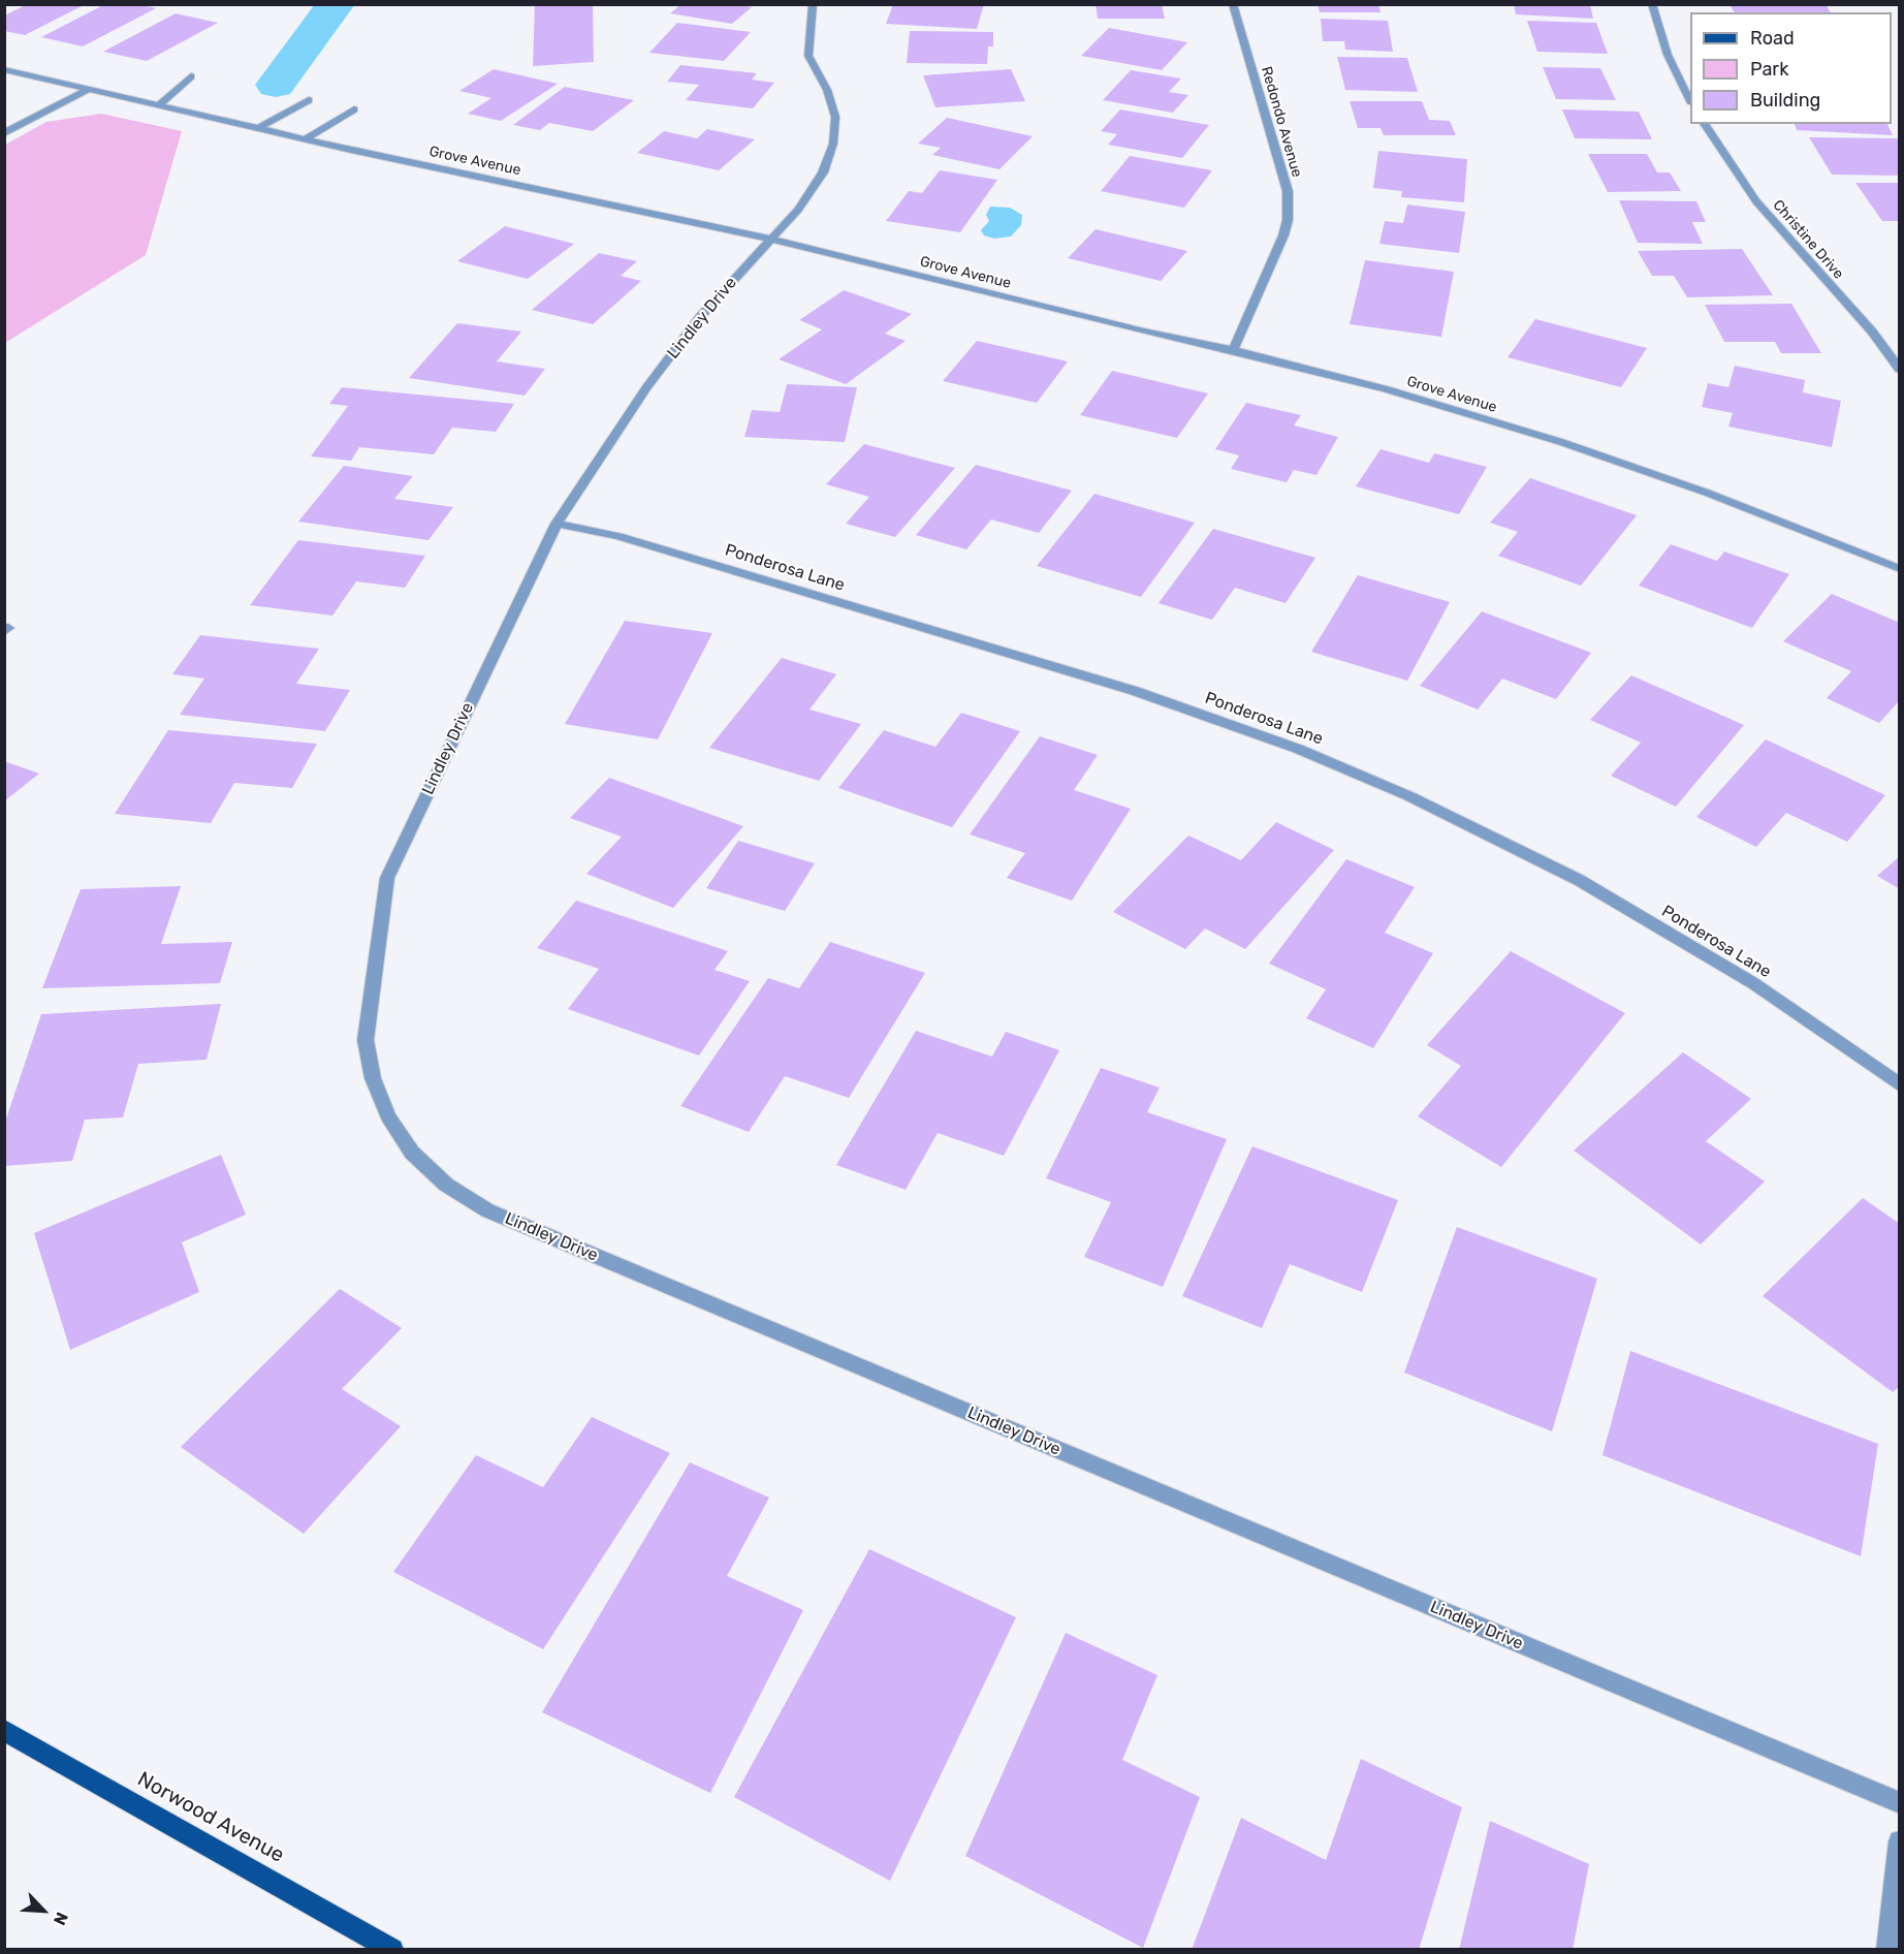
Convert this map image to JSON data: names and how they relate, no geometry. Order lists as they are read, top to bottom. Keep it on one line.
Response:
{"streets":{"main road":["Norwood Avenue"],"street":["Redondo Avenue","Grove Avenue","Christine Drive","Lindley Drive","Ponderosa Lane"]},"crossings":[["Redondo Avenue","Grove Avenue"],["Grove Avenue","Lindley Drive"],["Lindley Drive","Ponderosa Lane"]],"legend":["Road","Park","Building"],"north":"bottom right"}
